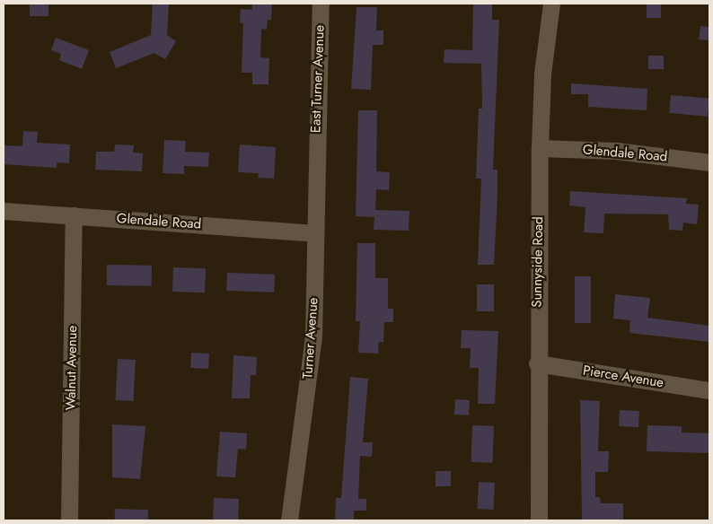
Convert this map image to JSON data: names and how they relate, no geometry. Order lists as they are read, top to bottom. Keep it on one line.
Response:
{"streets":{"street":["East Turner Avenue","Glendale Road","Sunnyside Road","Turner Avenue","Walnut Avenue","Pierce Avenue"]},"crossings":[["East Turner Avenue","Turner Avenue"],["Glendale Road","Sunnyside Road"],["Glendale Road","Turner Avenue"],["Glendale Road","Walnut Avenue"],["Sunnyside Road","Pierce Avenue"]]}
